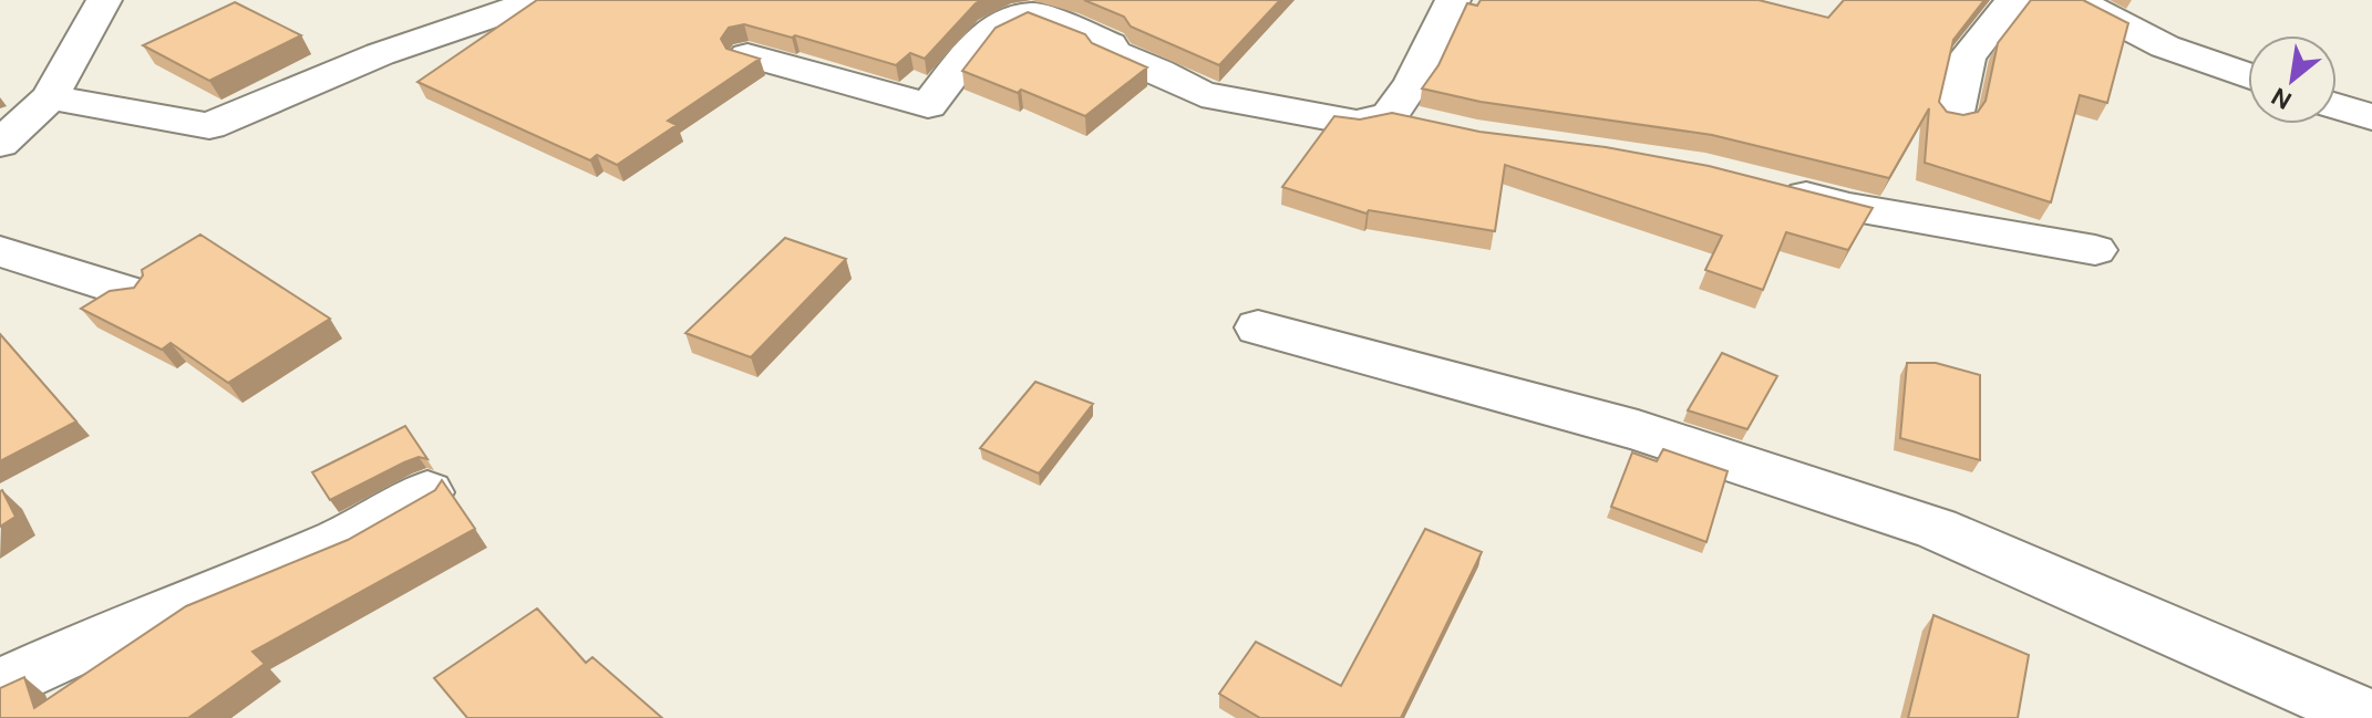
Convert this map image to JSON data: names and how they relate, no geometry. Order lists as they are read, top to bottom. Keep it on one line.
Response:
{"north":"bottom left"}
